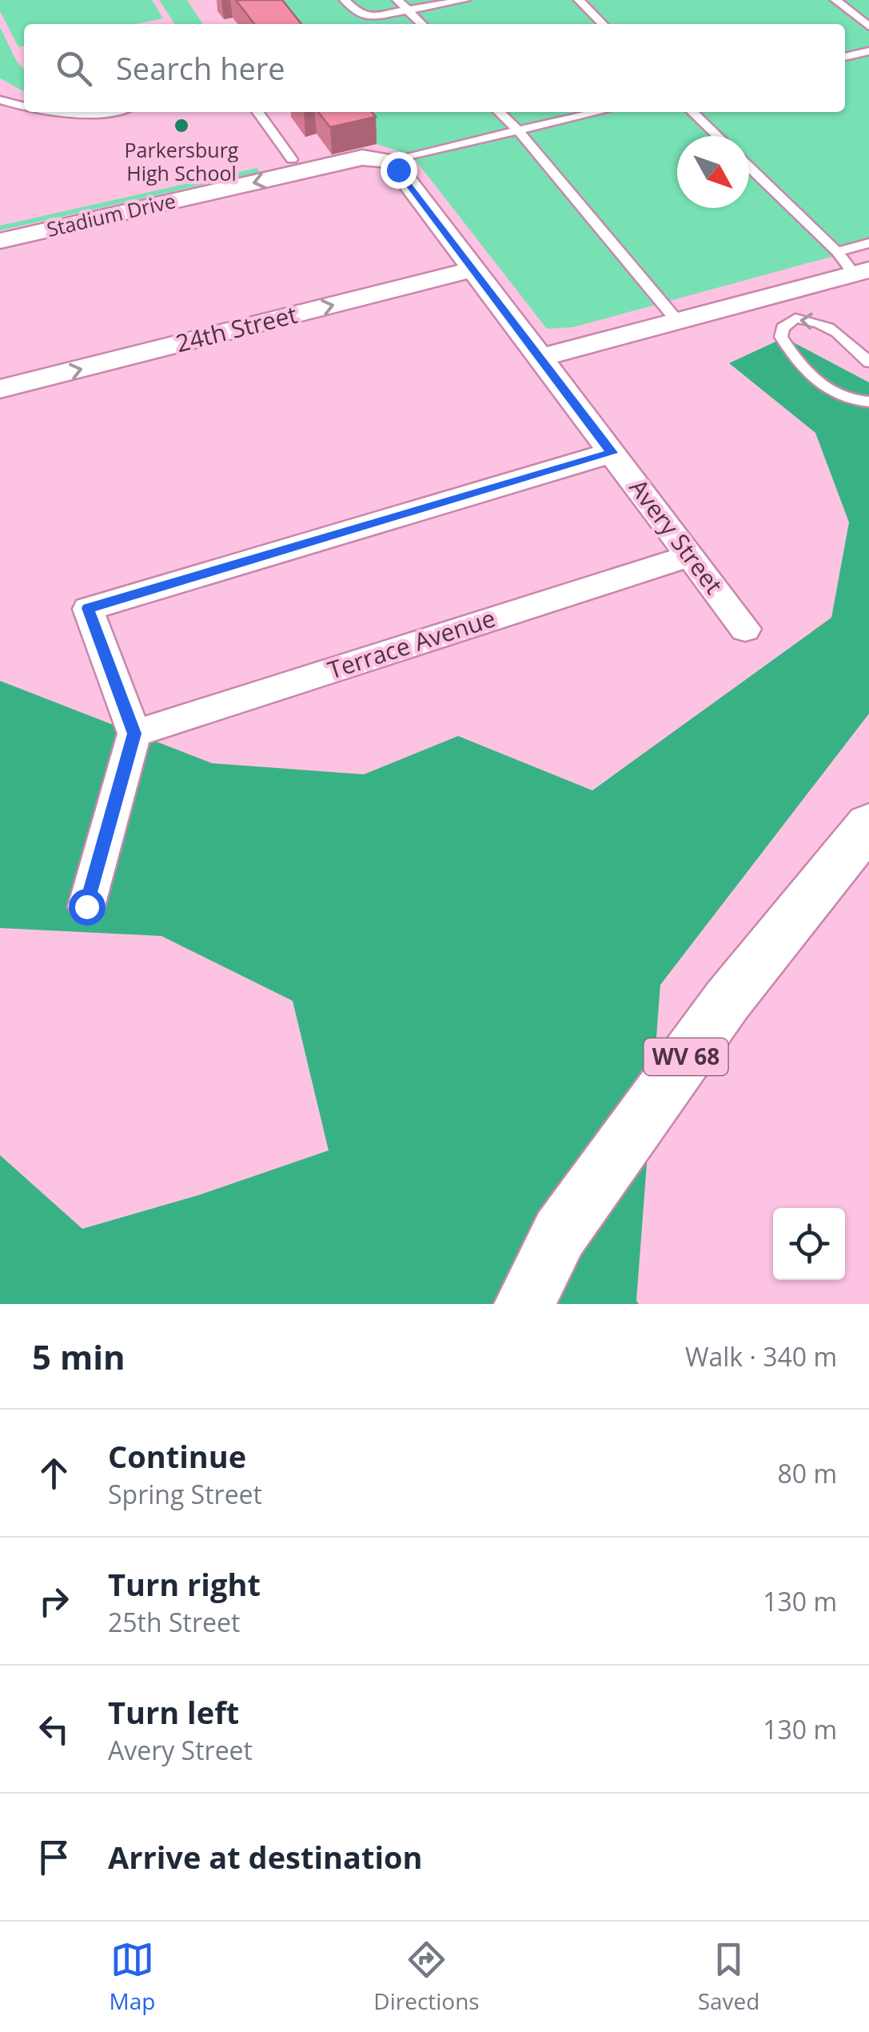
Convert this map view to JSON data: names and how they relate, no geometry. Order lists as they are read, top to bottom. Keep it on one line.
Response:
{"streets":{"main road":["WV 68"],"street":["Stadium Drive","24th Street","Avery Street","Terrace Avenue"]},"crossings":[["Stadium Drive","Avery Street"],["24th Street","Avery Street"],["Avery Street","Terrace Avenue"]],"one_way":["Stadium Drive","24th Street"],"places":["Parkersburg High School"],"north":"bottom right","page":{"search":"Search here","heading":["5 min","Walk · 340 m"],"list":[["Continue","Spring Street","80 m"],["Turn right","25th Street","130 m"],["Turn left","Avery Street","130 m"],"Arrive at destination"],"nav":["Map","Directions","Saved"]}}
